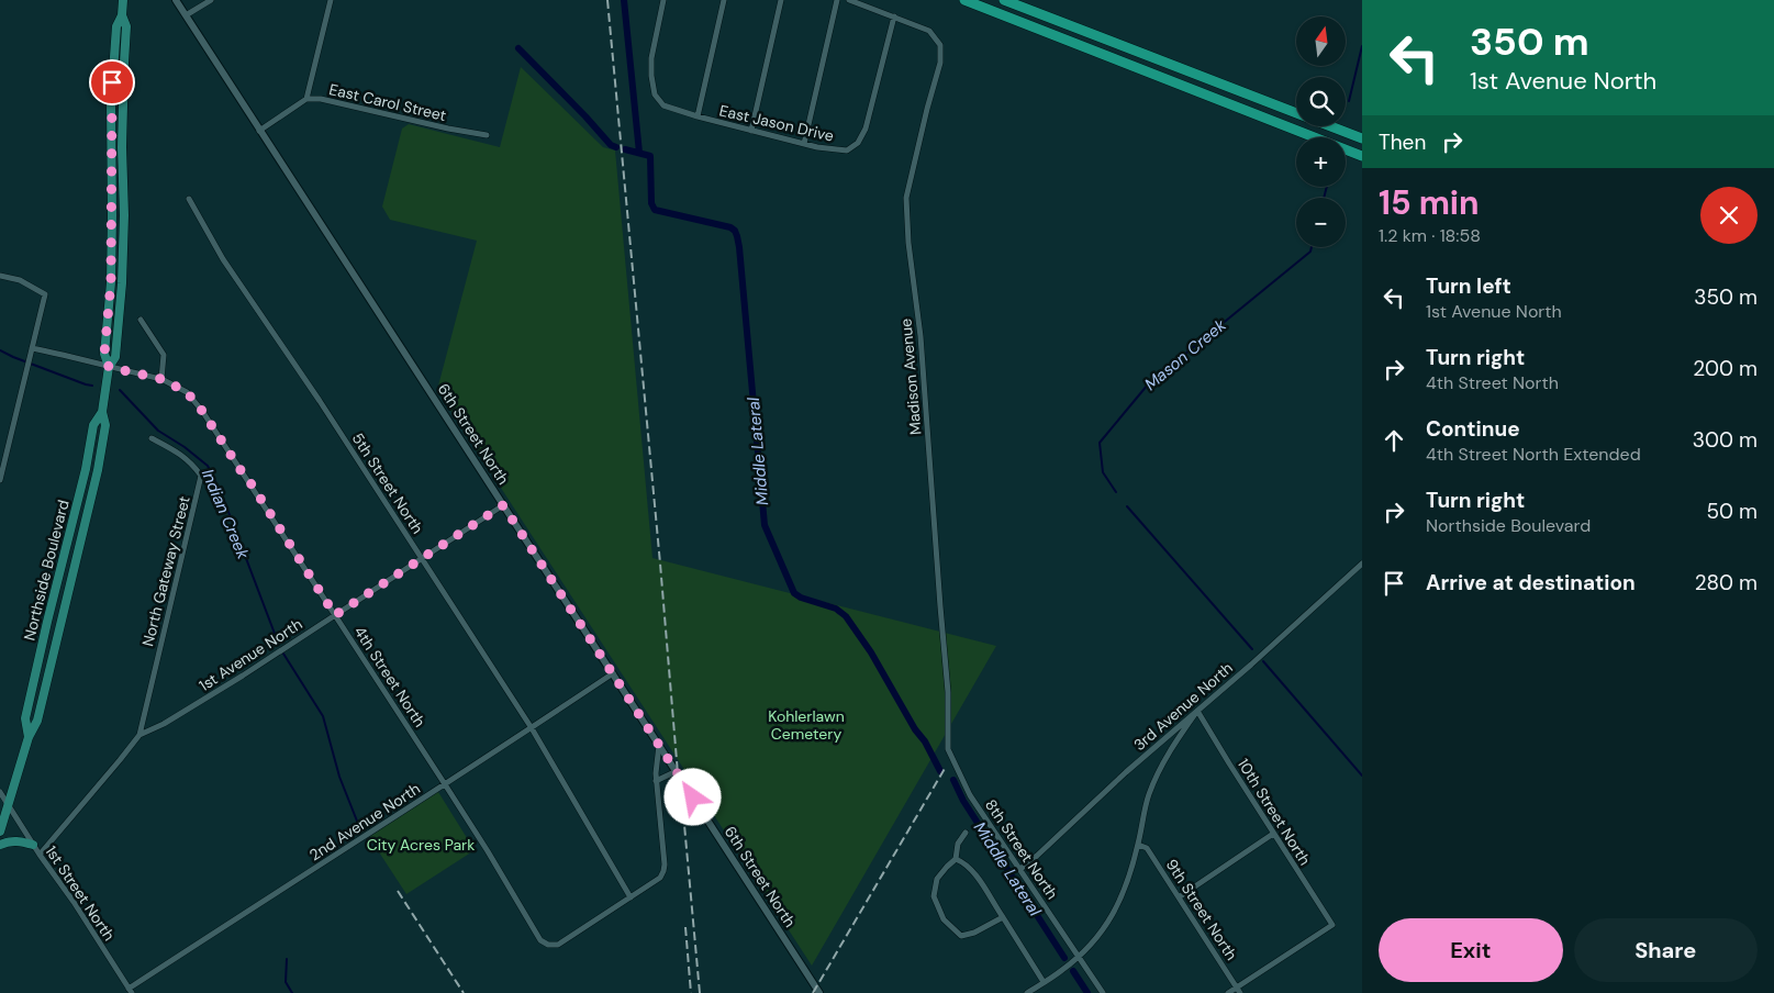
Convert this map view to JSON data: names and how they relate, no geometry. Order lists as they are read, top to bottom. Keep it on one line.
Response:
{"streets":{"main road":["Northside Boulevard"],"street":["East Carol Street","East Jason Drive","Madison Avenue","6th Street North","5th Street North","North Gateway Street","1st Avenue North","4th Street North","3rd Avenue North","10th Street North","2nd Avenue North","8th Street North","1st Street North","9th Street North"]},"crossings":[["East Carol Street","6th Street North"],["East Jason Drive","Madison Avenue"],["Madison Avenue","8th Street North"],["6th Street North","1st Avenue North"],["6th Street North","2nd Avenue North"],["5th Street North","1st Avenue North"],["5th Street North","4th Street North"],["5th Street North","2nd Avenue North"],["Northside Boulevard","4th Street North"],["Northside Boulevard","1st Street North"],["North Gateway Street","1st Avenue North"],["1st Avenue North","4th Street North"],["1st Avenue North","1st Street North"],["4th Street North","2nd Avenue North"],["3rd Avenue North","10th Street North"],["3rd Avenue North","8th Street North"],["10th Street North","9th Street North"],["2nd Avenue North","1st Street North"]],"water":["Mason Creek","Middle Lateral","Indian Creek"],"parks":["Kohlerlawn Cemetery","City Acres Park"],"north":"top","page":{"turn":["350 m","1st Avenue North"],"map_buttons":["+","−"],"then":"Then","heading":["15 min","1.2 km · 18:58"],"list":[{"name":"Turn left","note":"1st Avenue North","value":"350 m"},{"name":"Turn right","note":"4th Street North","value":"200 m"},{"name":"Continue","note":"4th Street North Extended","value":"300 m"},{"name":"Turn right","note":"Northside Boulevard","value":"50 m"},{"name":"Arrive at destination","value":"280 m"}],"buttons":["Exit","Share"]}}
